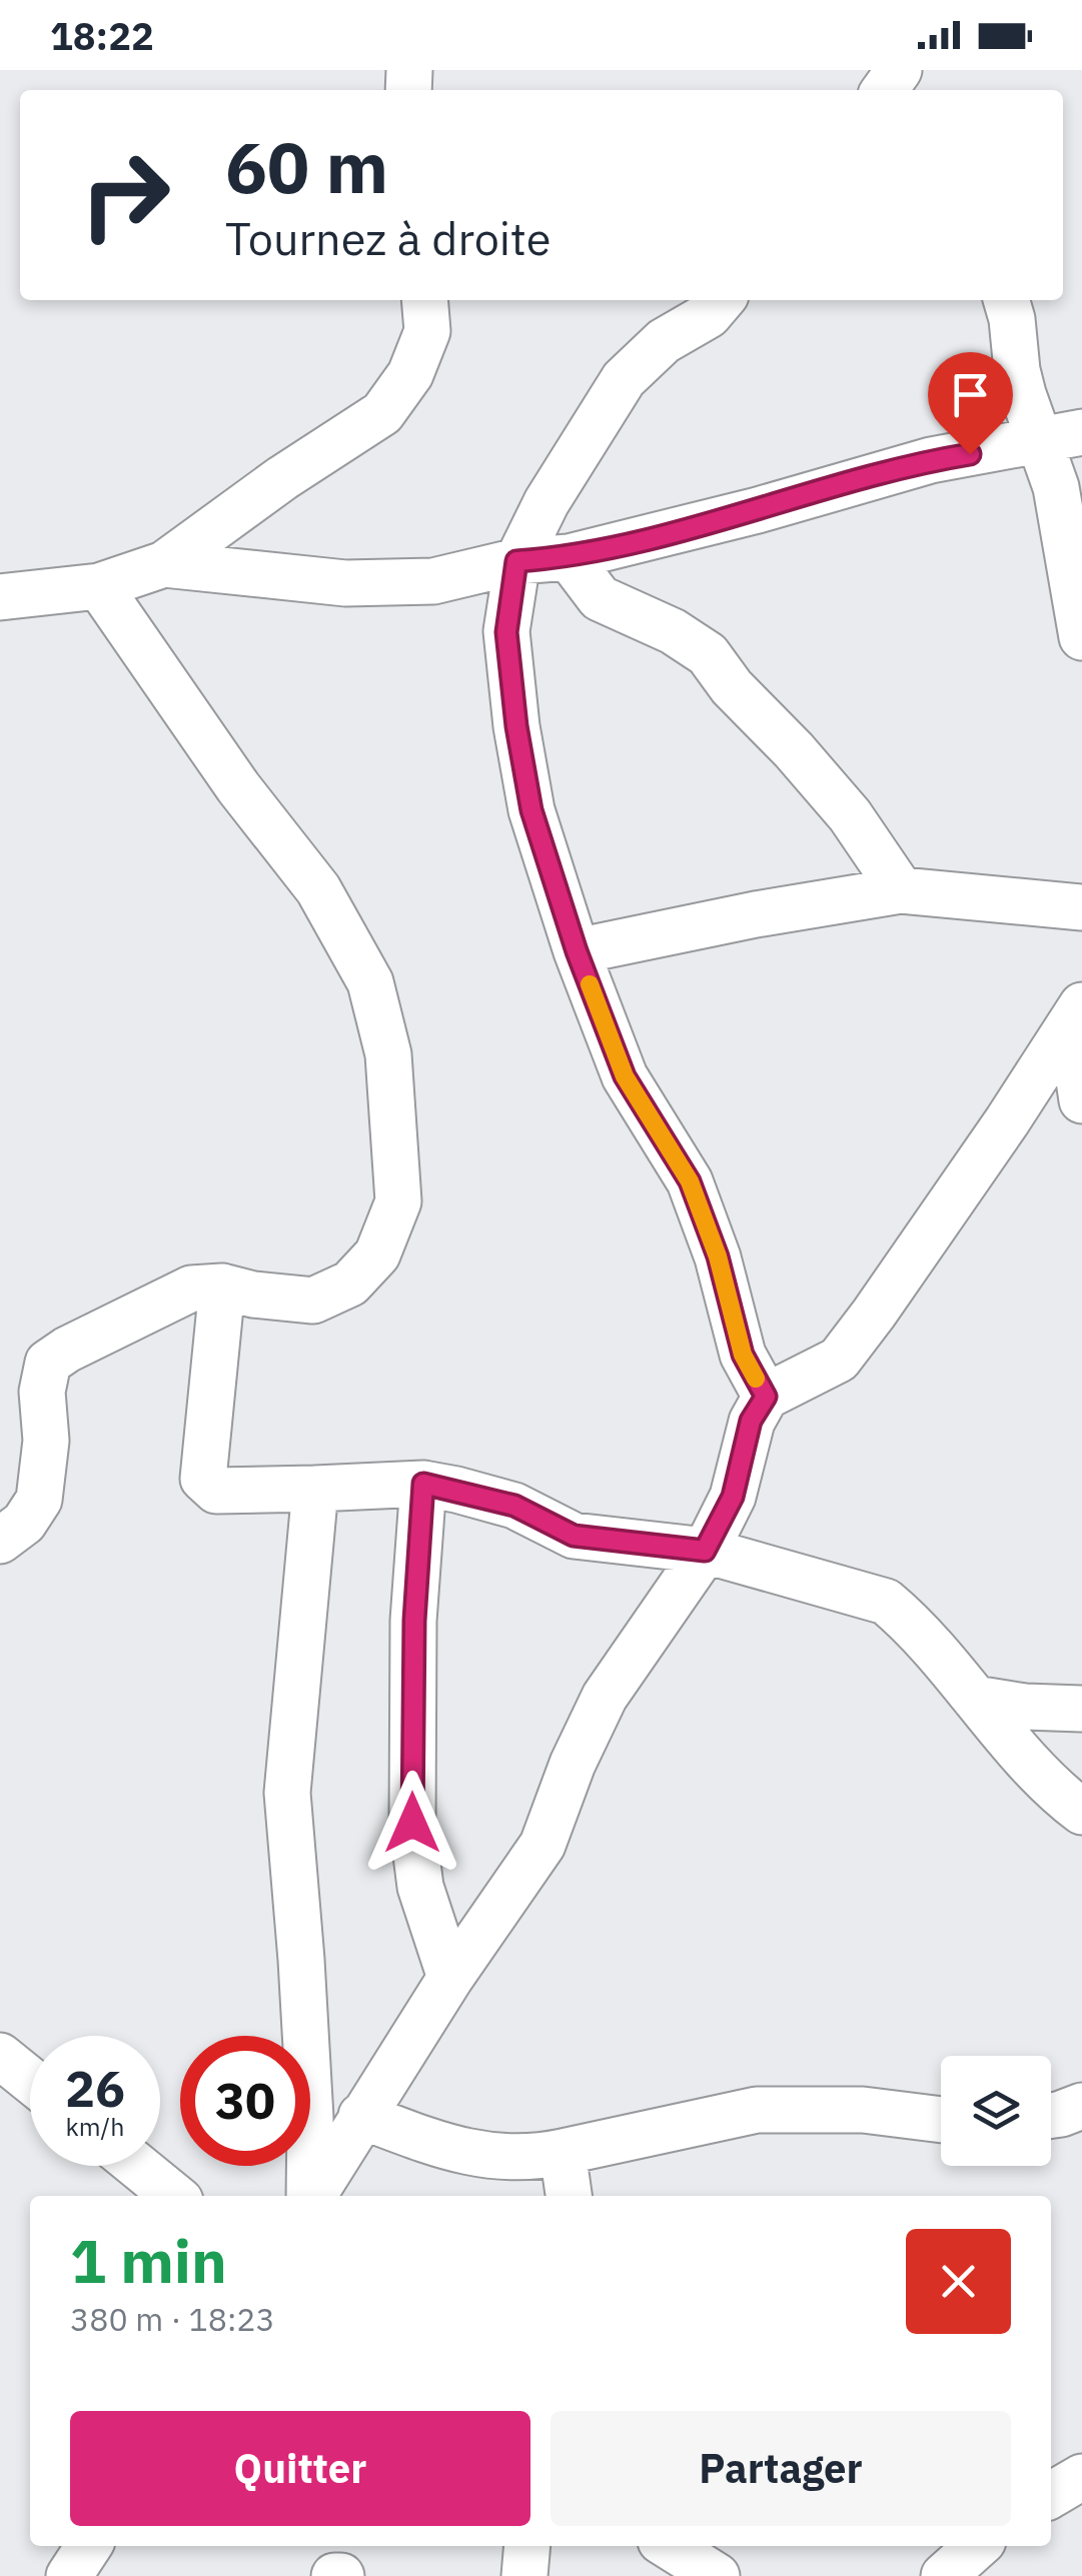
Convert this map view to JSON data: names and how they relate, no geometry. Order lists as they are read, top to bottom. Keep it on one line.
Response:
{"page":{"status":"18:22","turn":["60 m","Tournez à droite"],"speed":"26 km/h","limit":"30","heading":["1 min","380 m · 18:23"],"buttons":["Quitter","Partager"]}}
